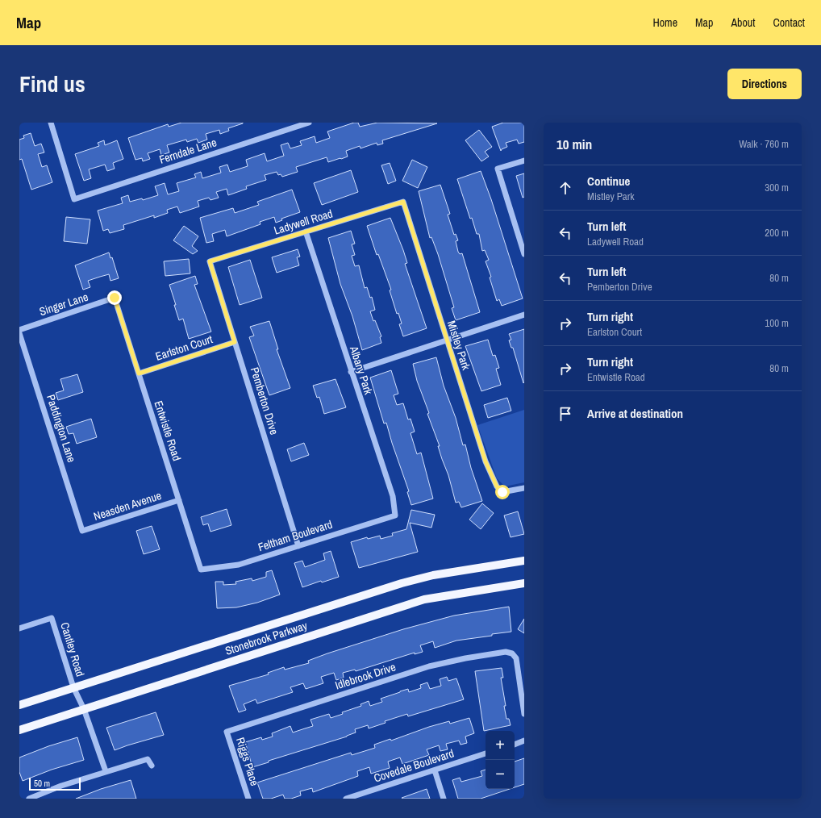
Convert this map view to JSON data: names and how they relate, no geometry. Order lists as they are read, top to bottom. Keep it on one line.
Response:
{"streets":{"main road":["Stonebrook Parkway"],"street":["Ferndale Lane","Ladywell Road","Singer Lane","Mistley Park","Earlston Court","Albany Park","Pemberton Drive","Paddington Lane","Entwistle Road","Neasden Avenue","Feltham Boulevard","Cantley Road","Idlebrook Drive","Riggs Place","Covedale Boulevard"]},"crossings":[["Ladywell Road","Mistley Park"],["Ladywell Road","Albany Park"],["Ladywell Road","Pemberton Drive"],["Singer Lane","Entwistle Road"],["Earlston Court","Pemberton Drive"],["Earlston Court","Entwistle Road"],["Albany Park","Feltham Boulevard"],["Pemberton Drive","Feltham Boulevard"],["Paddington Lane","Neasden Avenue"],["Entwistle Road","Neasden Avenue"],["Entwistle Road","Feltham Boulevard"],["Stonebrook Parkway","Cantley Road"],["Idlebrook Drive","Riggs Place"]],"scale_bar":"50 m","page":{"header":"Map","nav":["Home","Map","About","Contact"],"title":"Find us","buttons":"Directions","heading":["10 min","Walk · 760 m"],"list":[["Continue","Mistley Park","300 m"],["Turn left","Ladywell Road","200 m"],["Turn left","Pemberton Drive","80 m"],["Turn right","Earlston Court","100 m"],["Turn right","Entwistle Road","80 m"],"Arrive at destination"],"map_buttons":["+","−"],"scale":"50 m"}}
